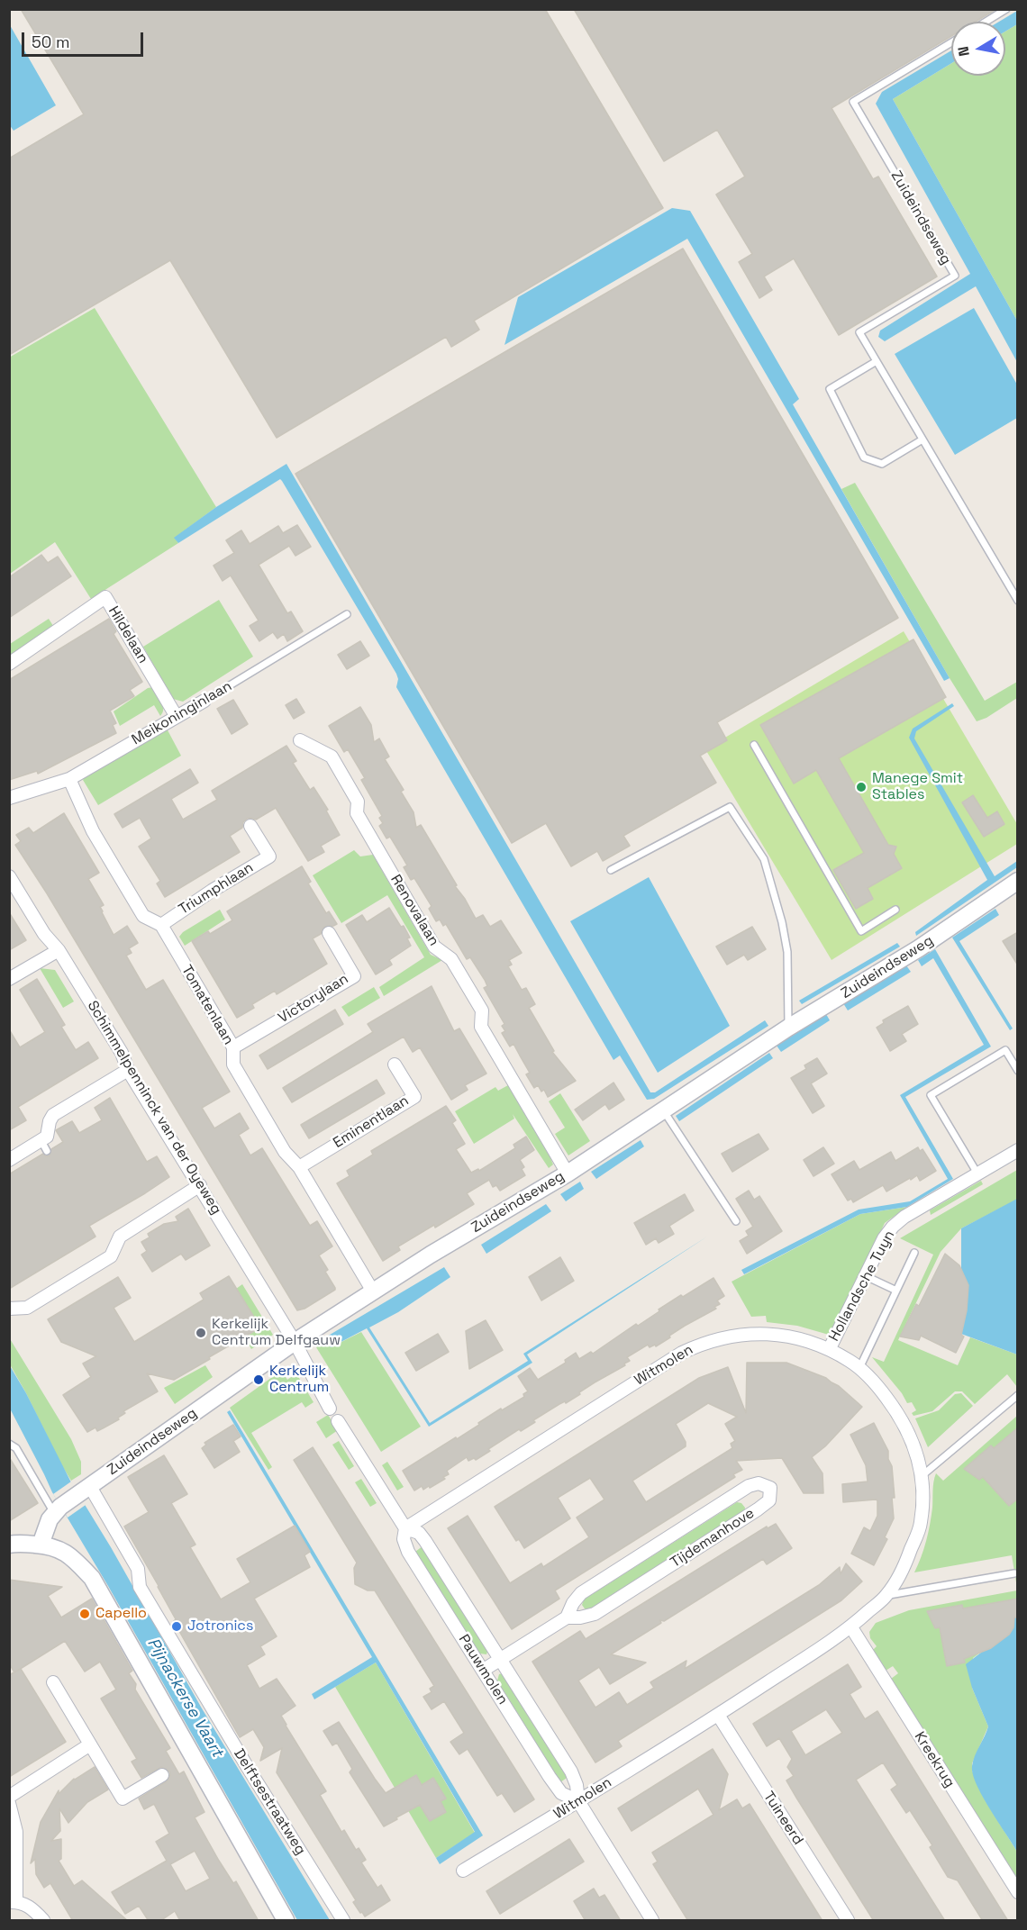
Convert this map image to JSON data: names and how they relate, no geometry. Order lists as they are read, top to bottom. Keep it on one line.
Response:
{"streets":{"street":["Zuideindseweg","Hildelaan","Meikoninginlaan","Triumphlaan","Renovalaan","Victorylaan","Tomatenlaan","Schimmelpenninck van der Oyeweg","Eminentlaan","Hollandsche Tuyn","Witmolen","Tijdemanhove","Pauwmolen","Kreekrug","Delftsestraatweg","Tuineerd"]},"crossings":[["Zuideindseweg","Renovalaan"],["Zuideindseweg","Tomatenlaan"],["Zuideindseweg","Schimmelpenninck van der Oyeweg"],["Zuideindseweg","Delftsestraatweg"],["Hildelaan","Meikoninginlaan"],["Meikoninginlaan","Tomatenlaan"],["Triumphlaan","Tomatenlaan"],["Victorylaan","Tomatenlaan"],["Tomatenlaan","Eminentlaan"],["Hollandsche Tuyn","Witmolen"],["Witmolen","Pauwmolen"],["Witmolen","Kreekrug"],["Witmolen","Tuineerd"],["Tijdemanhove","Pauwmolen"]],"water":["Pijnackerse Vaart"],"places":["Manege Smit Stables","Kerkelijk Centrum Delfgauw","Kerkelijk Centrum","Capello","Jotronics"],"scale_bar":"50 m","north":"left"}
